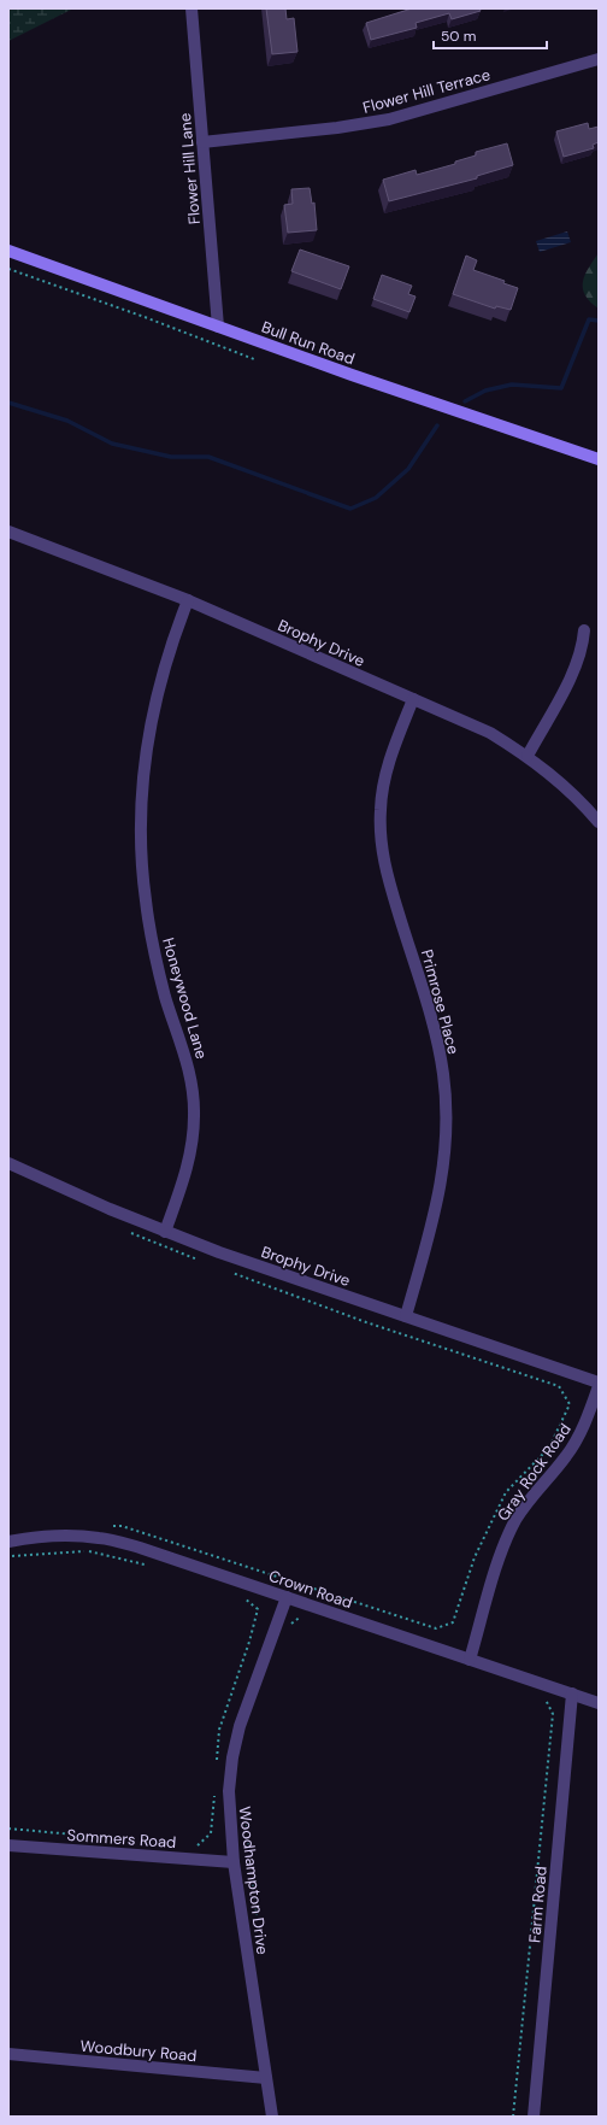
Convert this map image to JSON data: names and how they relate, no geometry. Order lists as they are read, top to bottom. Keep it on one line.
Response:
{"streets":{"street":["Flower Hill Terrace","Flower Hill Lane","Bull Run Road","Brophy Drive","Honeywood Lane","Primrose Place","Gray Rock Road","Crown Road","Sommers Road","Woodhampton Drive","Farm Road","Woodbury Road"]},"crossings":[["Flower Hill Terrace","Flower Hill Lane"],["Flower Hill Lane","Bull Run Road"],["Brophy Drive","Honeywood Lane"],["Brophy Drive","Primrose Place"],["Gray Rock Road","Crown Road"],["Crown Road","Woodhampton Drive"],["Crown Road","Farm Road"],["Sommers Road","Woodhampton Drive"],["Woodhampton Drive","Woodbury Road"]],"scale_bar":"50 m"}
